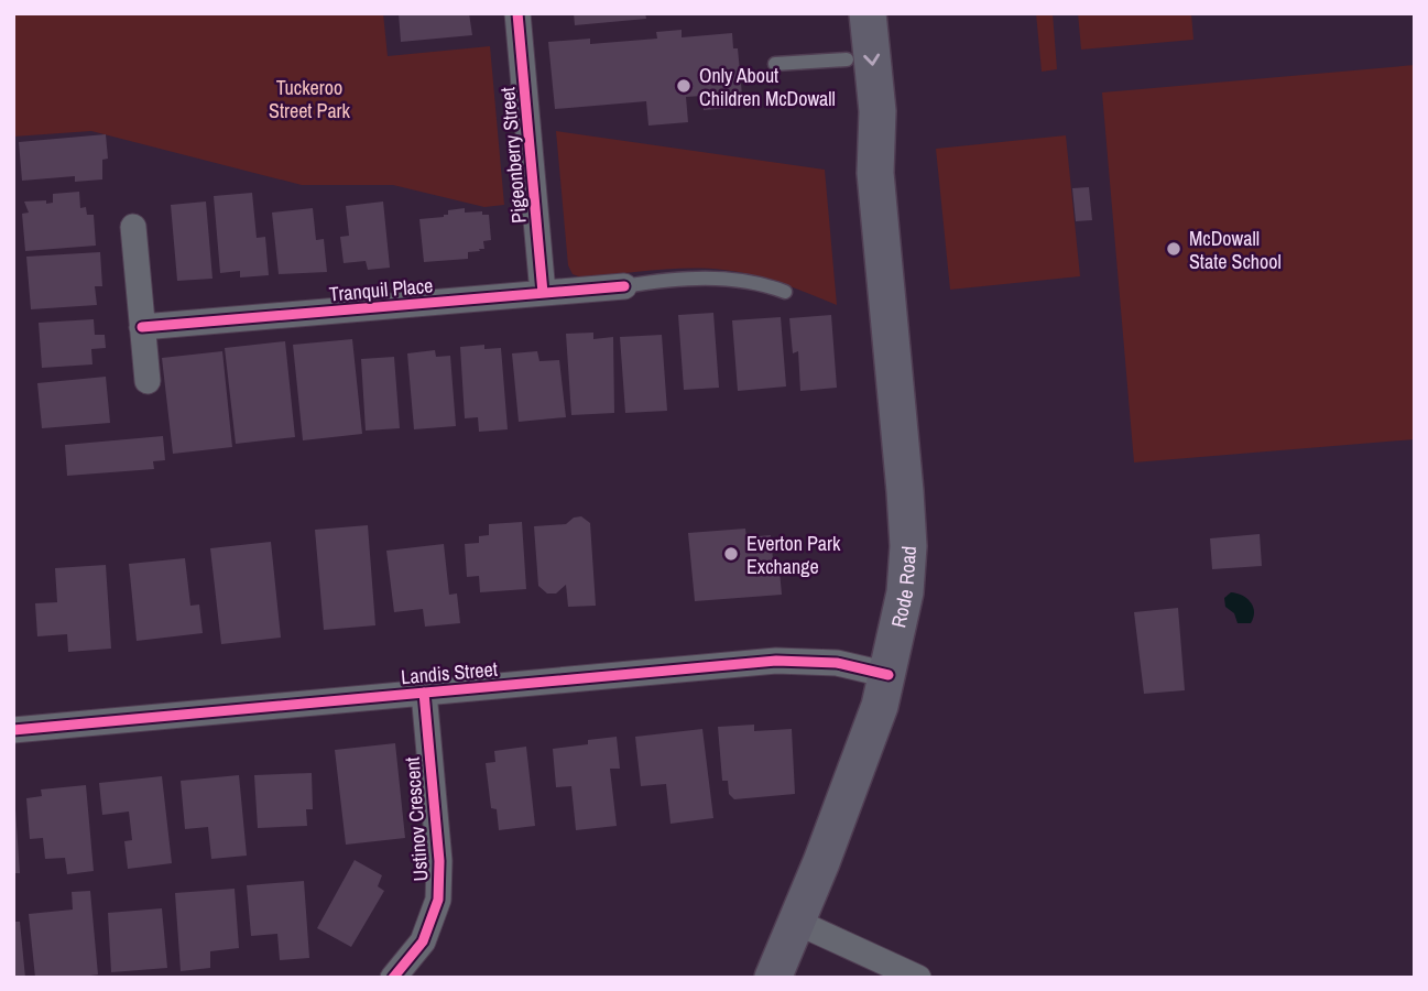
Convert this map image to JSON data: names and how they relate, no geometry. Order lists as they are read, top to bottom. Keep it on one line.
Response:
{"streets":{"main road":["Rode Road"],"street":["Pigeonberry Street","Tranquil Place","Landis Street","Ustinov Crescent"]},"crossings":[["Pigeonberry Street","Tranquil Place"],["Rode Road","Landis Street"],["Landis Street","Ustinov Crescent"]],"parks":["Tuckeroo Street Park"],"places":["Only About Children McDowall","McDowall State School","Everton Park Exchange"]}
